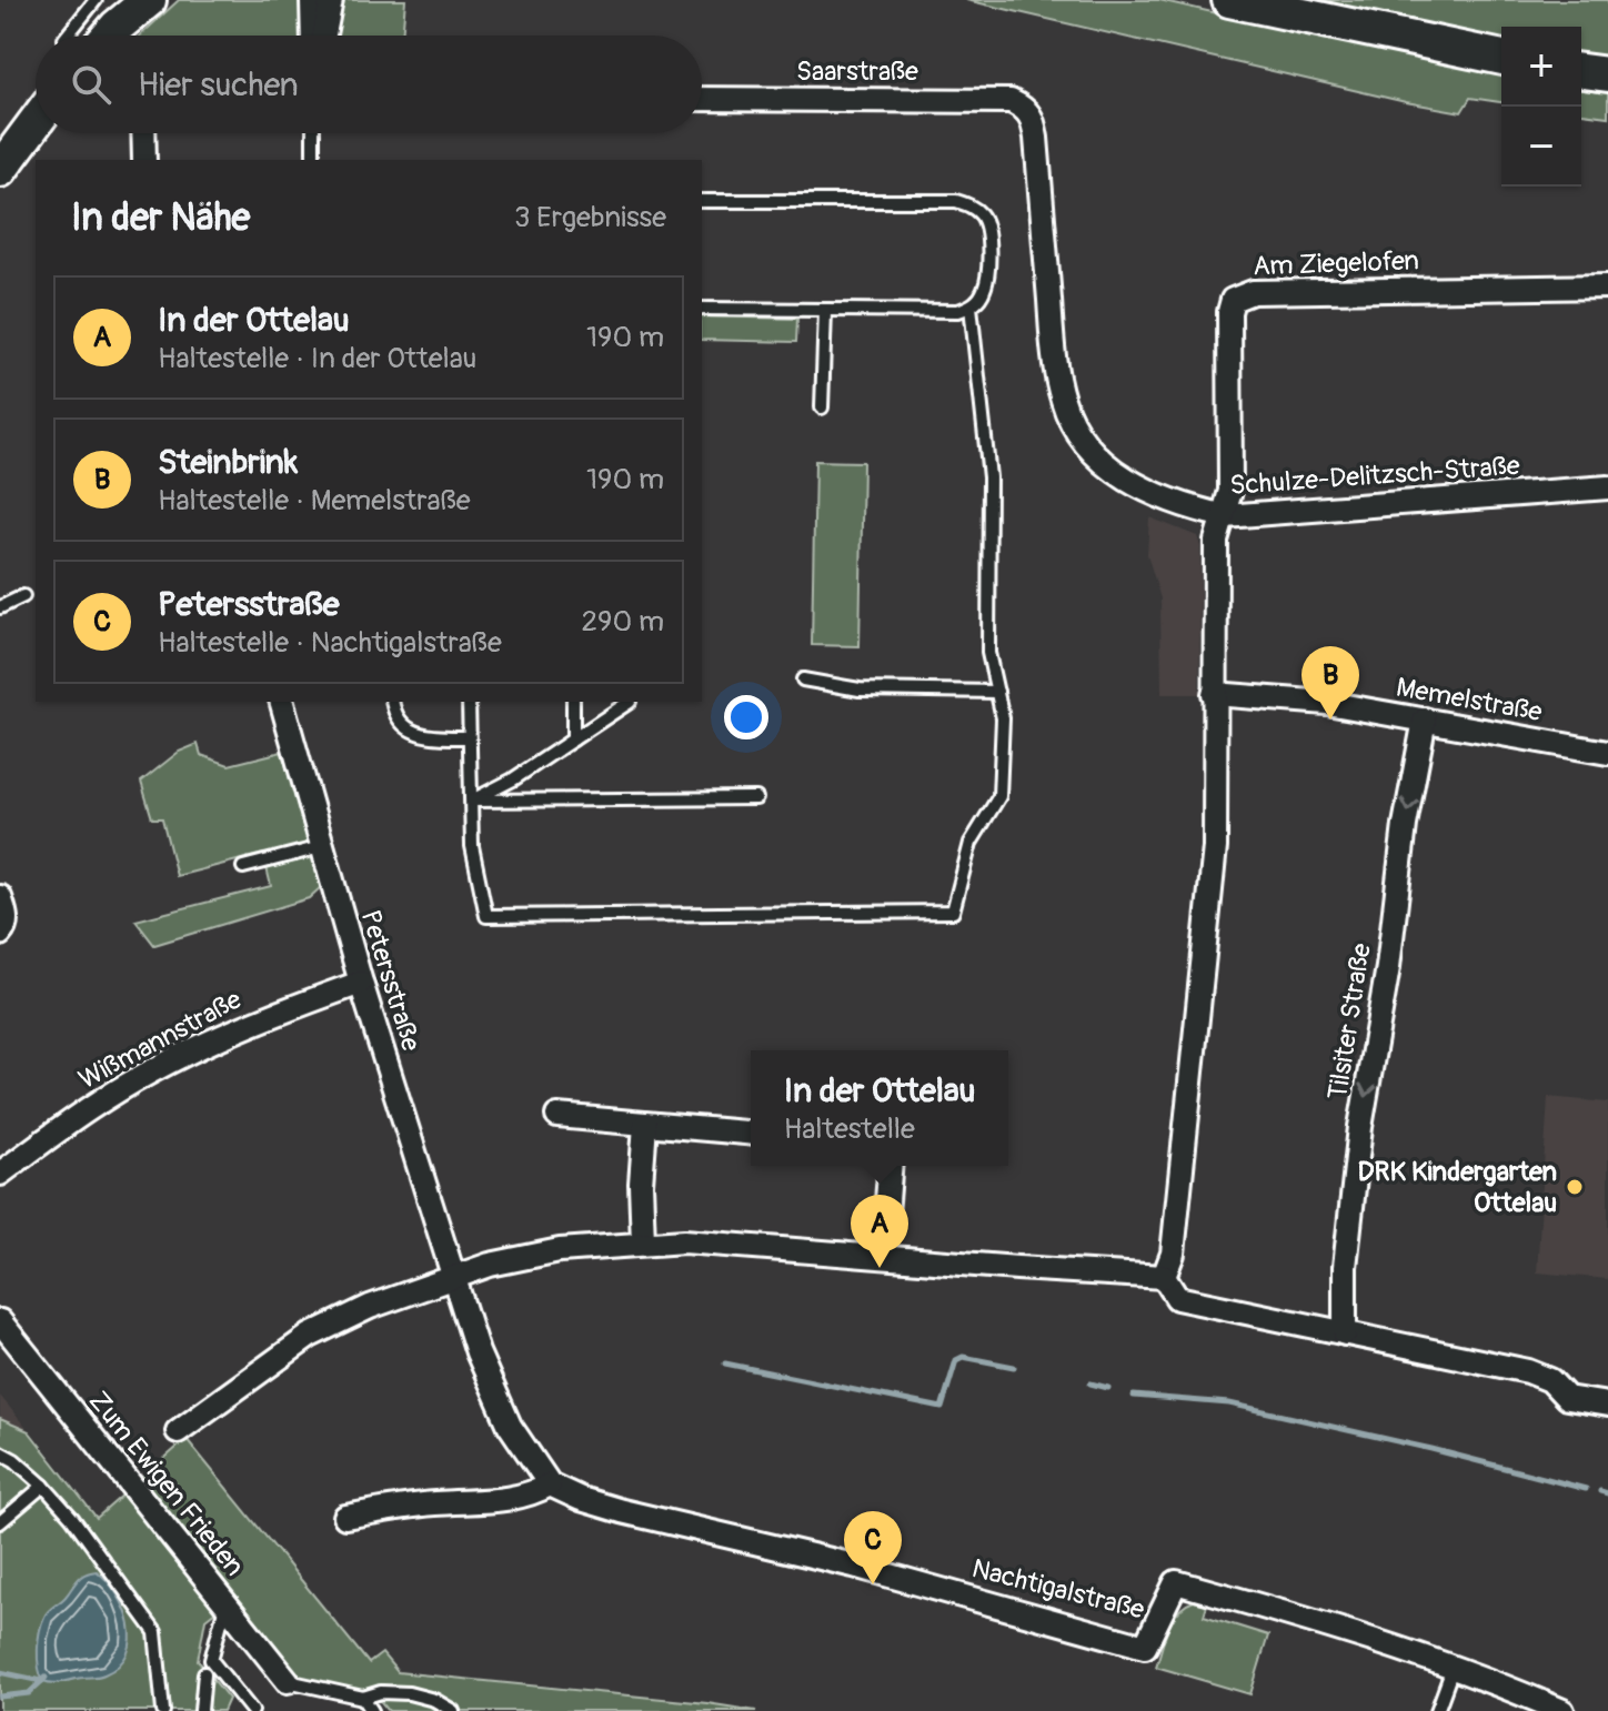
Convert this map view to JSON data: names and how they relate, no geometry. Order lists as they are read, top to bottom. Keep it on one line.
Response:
{"streets":{"street":["Saarstraße","Am Ziegelofen","Schulze-Delitzsch-Straße","Memelstraße","Petersstraße","Tilsiter Straße","Wißmannstraße","Zum Ewigen Frieden","Nachtigalstraße"]},"crossings":[["Saarstraße","Schulze-Delitzsch-Straße"],["Am Ziegelofen","Schulze-Delitzsch-Straße"],["Memelstraße","Tilsiter Straße"],["Petersstraße","Wißmannstraße"]],"places":["DRK Kindergarten Ottelau"],"page":{"map_buttons":["+","−"],"search":"Hier suchen","heading":["In der Nähe","3 Ergebnisse"],"list":[{"mark":"A","name":"In der Ottelau","note":"Haltestelle · In der Ottelau","value":"190 m"},{"mark":"B","name":"Steinbrink","note":"Haltestelle · Memelstraße","value":"190 m"},{"mark":"C","name":"Petersstraße","note":"Haltestelle · Nachtigalstraße","value":"290 m"}],"pins":["B","A","C"],"popup":["In der Ottelau","Haltestelle"]}}
